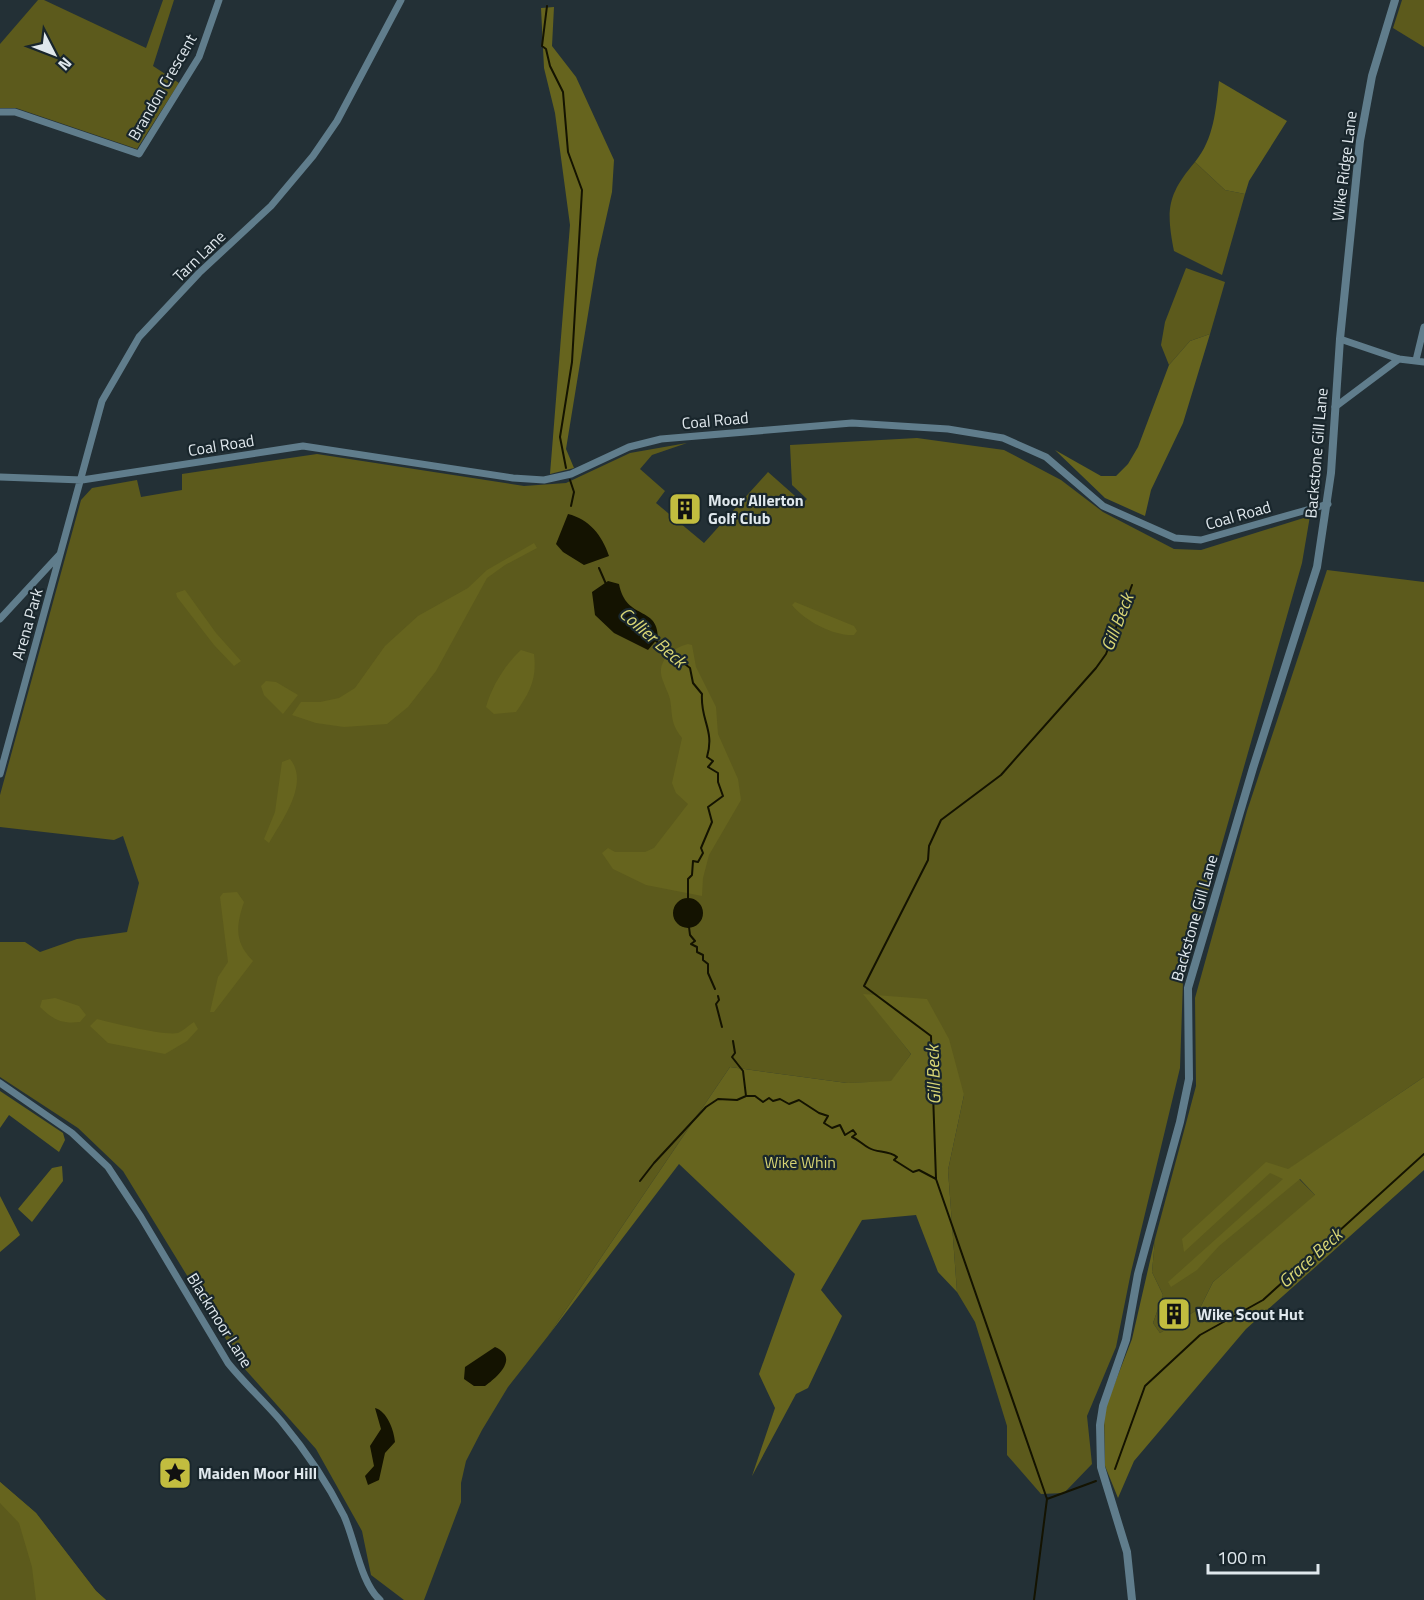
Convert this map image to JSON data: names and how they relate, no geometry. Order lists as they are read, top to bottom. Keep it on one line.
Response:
{"streets":{"street":["Brandon Crescent","Wike Ridge Lane","Tarn Lane","Coal Road","Backstone Gill Lane","Arena Park","Blackmoor Lane"]},"crossings":[["Wike Ridge Lane","Backstone Gill Lane"],["Tarn Lane","Coal Road"],["Tarn Lane","Arena Park"],["Coal Road","Backstone Gill Lane"]],"water":["Gill Beck","Collier Beck","Grace Beck"],"parks":["Wike Whin"],"places":{"building":["Moor Allerton Golf Club","Wike Scout Hut"],"place":["Maiden Moor Hill"]},"scale_bar":"100 m","north":"bottom right"}
